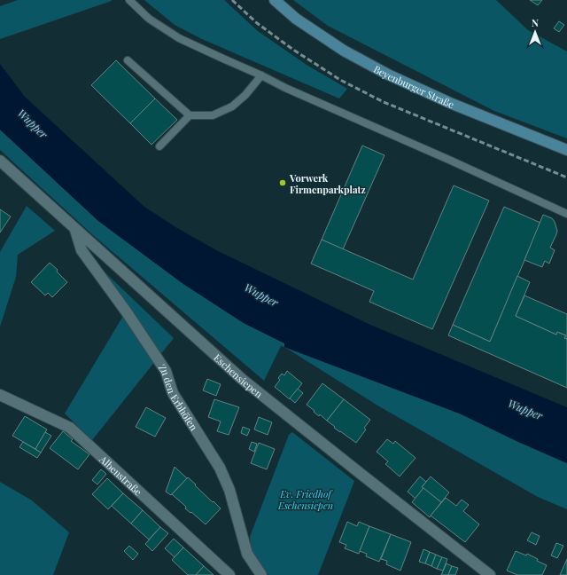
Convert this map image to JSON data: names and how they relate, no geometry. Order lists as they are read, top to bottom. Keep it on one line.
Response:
{"streets":{"main road":["Beyenburger Straße"],"street":["Eschensiepen","Zu den Erbhöfen","Albenstraße"]},"crossings":[["Eschensiepen","Zu den Erbhöfen"]],"water":["Wupper"],"parks":["Ev. Friedhof Eschensiepen"],"places":["Vorwerk Firmenparkplatz"],"north":"top"}
